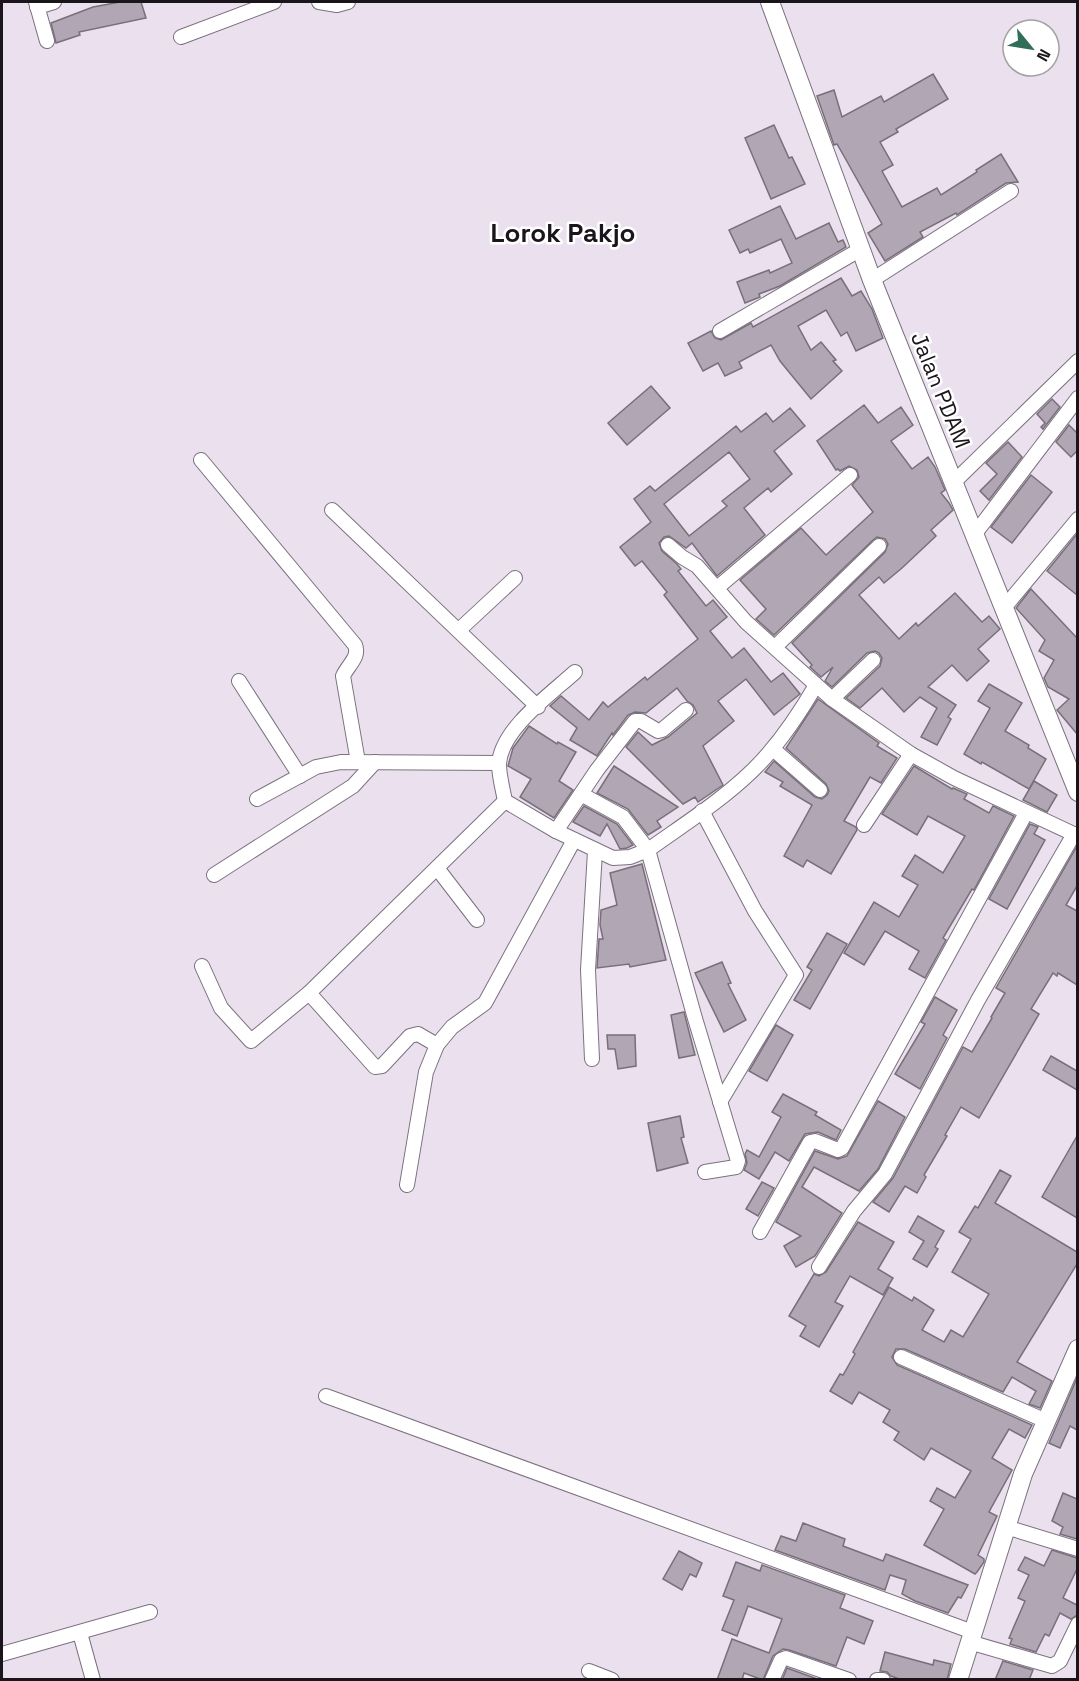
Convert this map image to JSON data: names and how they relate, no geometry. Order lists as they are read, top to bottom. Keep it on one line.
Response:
{"streets":{"street":["Jalan PDAM"]},"districts":["Lorok Pakjo"],"north":"bottom right"}
